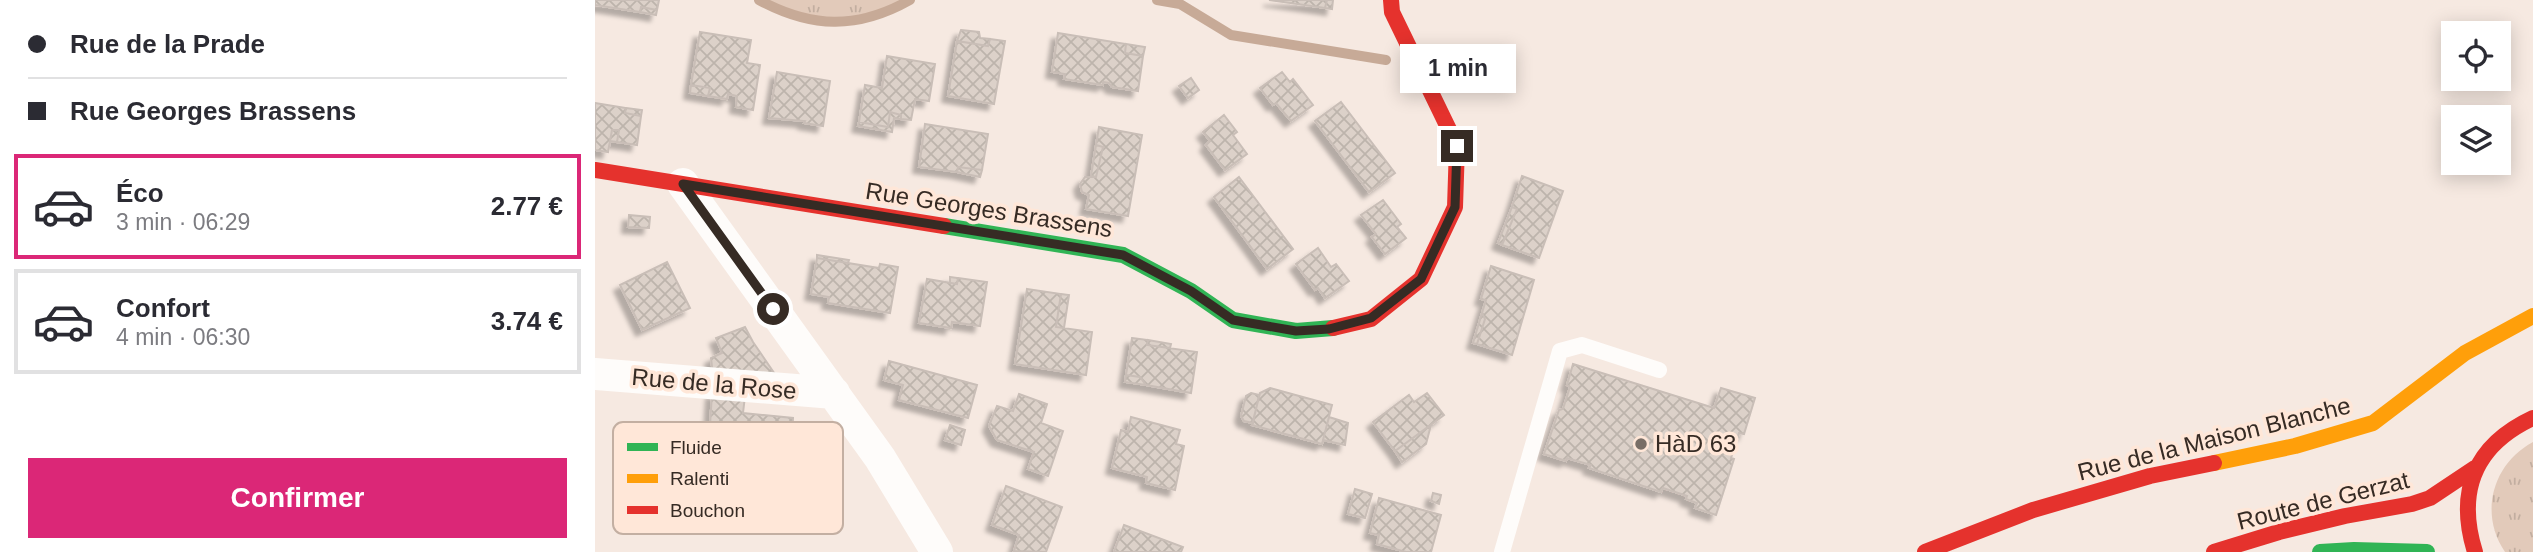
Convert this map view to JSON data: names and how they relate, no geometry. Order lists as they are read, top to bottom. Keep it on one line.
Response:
{"streets":{"street":["Rue Georges Brassens","Rue de la Rose","Rue de la Maison Blanche","Route de Gerzat"]},"places":["HàD 63"],"legend":["Fluide","Ralenti","Bouchon"],"page":{"banner":["Rue de la Prade","Rue Georges Brassens"],"bubble":"1 min","list":[{"name":"Éco","note":"3 min · 06:29","value":"2.77 €"},{"name":"Confort","note":"4 min · 06:30","value":"3.74 €"}],"buttons":"Confirmer"}}
